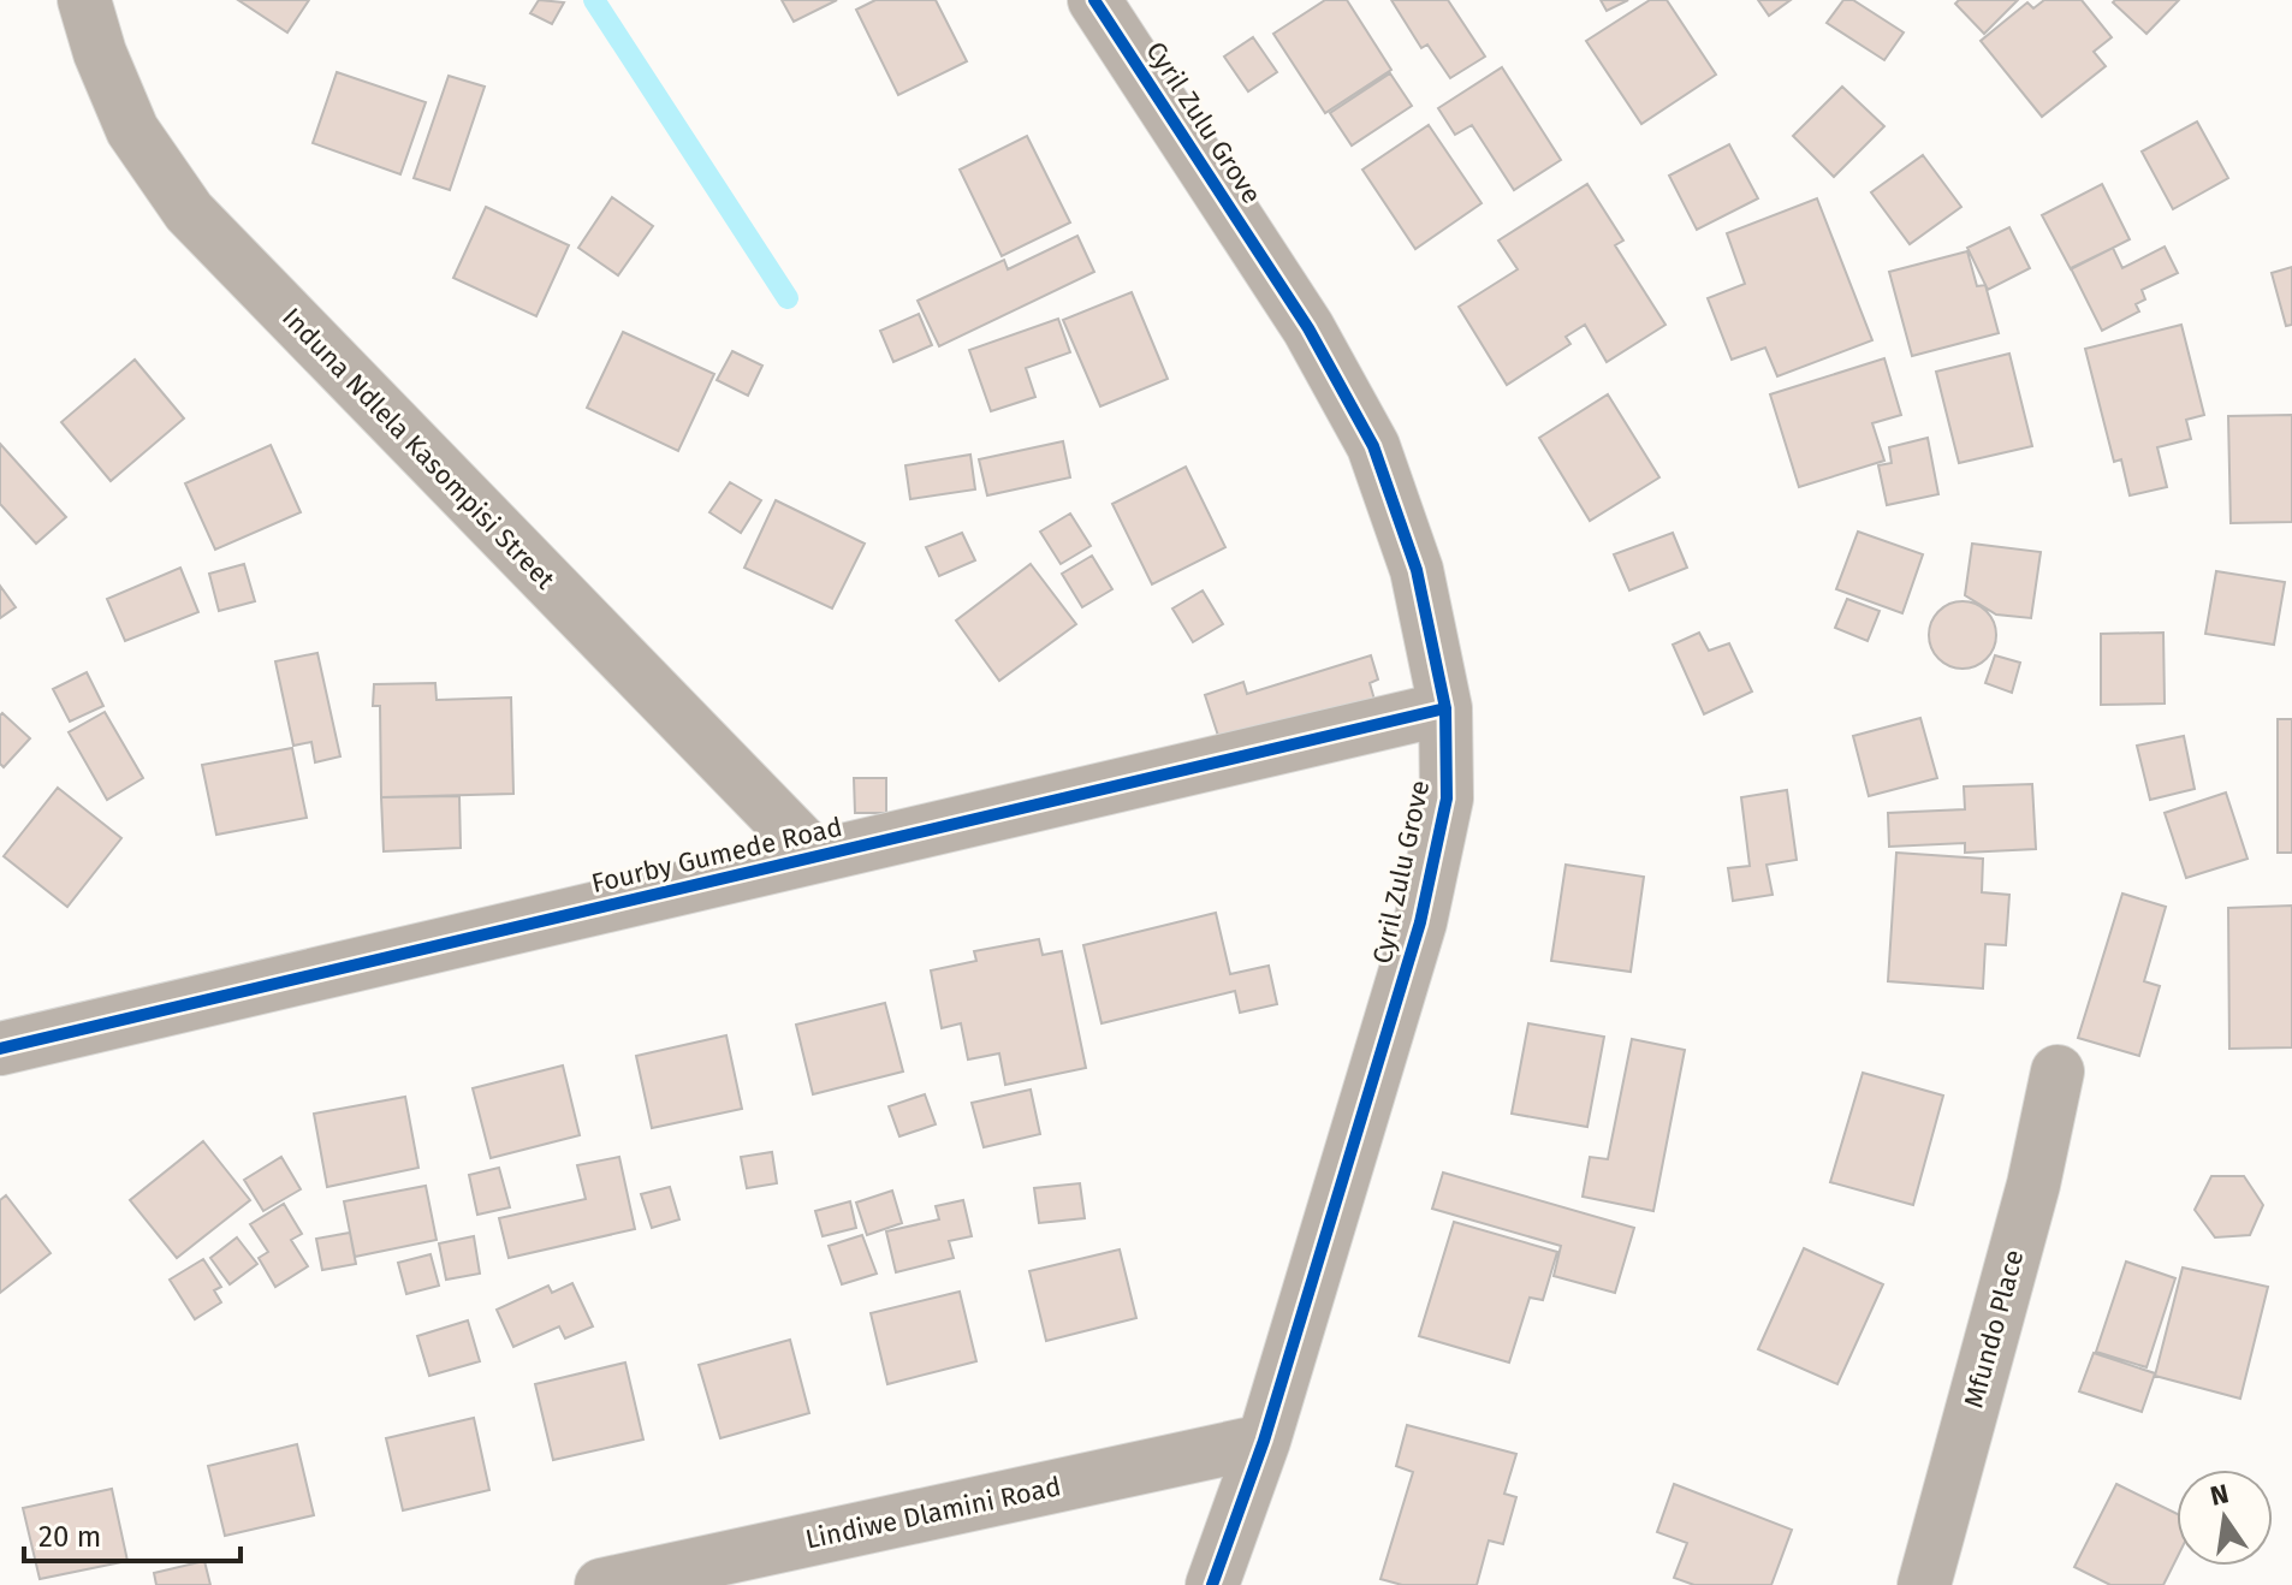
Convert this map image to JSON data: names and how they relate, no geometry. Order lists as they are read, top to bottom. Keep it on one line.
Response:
{"streets":{"street":["Cyril Zulu Grove","Induna Ndlela Kasompisi Street","Fourby Gumede Road","Mfundo Place","Lindiwe Dlamini Road"]},"crossings":[["Cyril Zulu Grove","Fourby Gumede Road"],["Cyril Zulu Grove","Lindiwe Dlamini Road"],["Induna Ndlela Kasompisi Street","Fourby Gumede Road"]],"scale_bar":"20 m","north":"top"}
